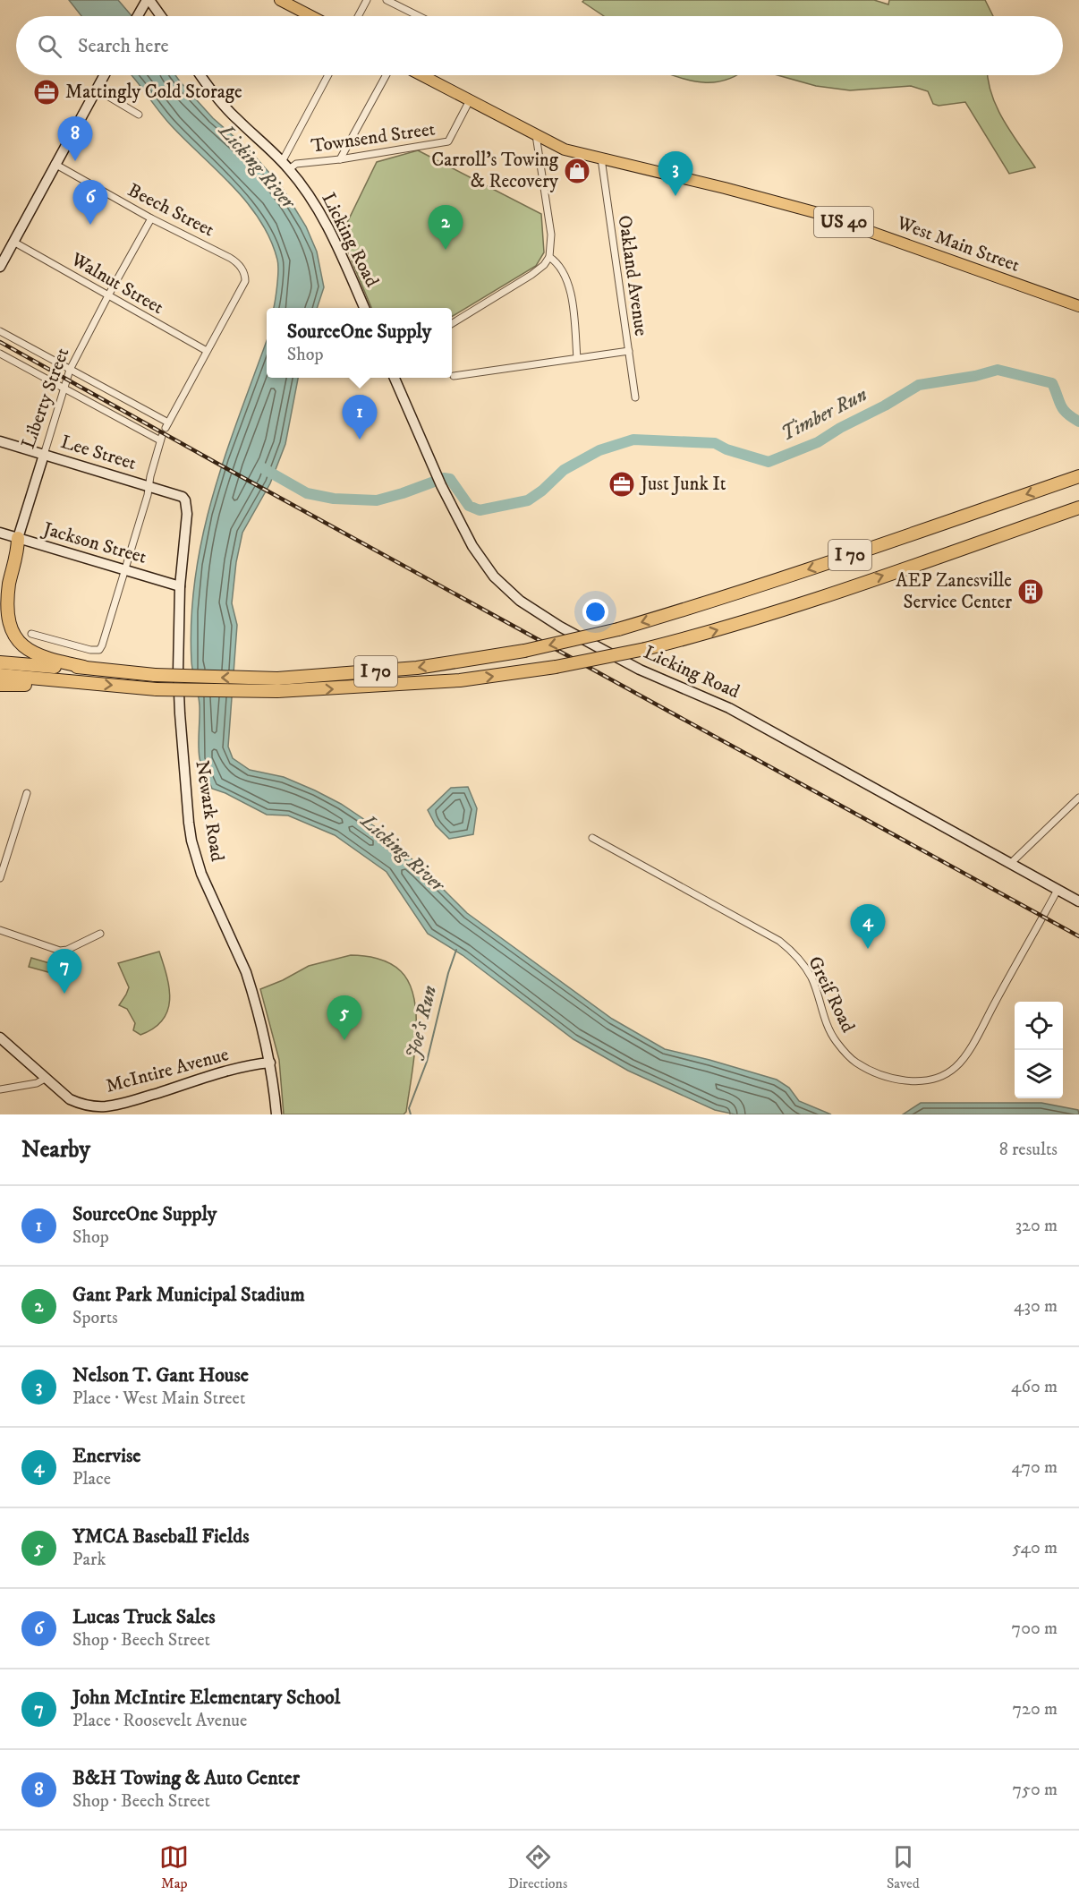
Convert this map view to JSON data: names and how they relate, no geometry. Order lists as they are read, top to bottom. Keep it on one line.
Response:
{"streets":{"highway":["I 70"],"main road":["US 40","West Main Street"],"street":["Townsend Street","Beech Street","Licking Road","Oakland Avenue","Walnut Street","Liberty Street","Lee Street","Jackson Street","Newark Road","Greif Road","McIntire Avenue"]},"crossings":[["Townsend Street","Licking Road"],["Townsend Street","West Main Street"],["Beech Street","Walnut Street"],["Beech Street","Liberty Street"],["Licking Road","Greif Road"],["West Main Street","Oakland Avenue"],["Walnut Street","Liberty Street"],["Liberty Street","Lee Street"],["Liberty Street","Jackson Street"],["Lee Street","Newark Road"],["Jackson Street","Newark Road"],["Newark Road","McIntire Avenue"]],"water":["Licking River","Timber Run","Joe's Run"],"places":{"office":["Mattingly Cold Storage","Just Junk It"],"shop":["Carroll's Towing & Recovery"],"building":["AEP Zanesville Service Center"]},"page":{"search":"Search here","pins":["8","3","6","2","1","4","7","5"],"popup":["SourceOne Supply","Shop"],"heading":["Nearby","8 results"],"list":[{"mark":"1","name":"SourceOne Supply","note":"Shop","value":"320 m"},{"mark":"2","name":"Gant Park Municipal Stadium","note":"Sports","value":"430 m"},{"mark":"3","name":"Nelson T. Gant House","note":"Place · West Main Street","value":"460 m"},{"mark":"4","name":"Enervise","note":"Place","value":"470 m"},{"mark":"5","name":"YMCA Baseball Fields","note":"Park","value":"540 m"},{"mark":"6","name":"Lucas Truck Sales","note":"Shop · Beech Street","value":"700 m"},{"mark":"7","name":"John McIntire Elementary School","note":"Place · Roosevelt Avenue","value":"720 m"},{"mark":"8","name":"B&H Towing & Auto Center","note":"Shop · Beech Street","value":"750 m"}],"nav":["Map","Directions","Saved"]}}
